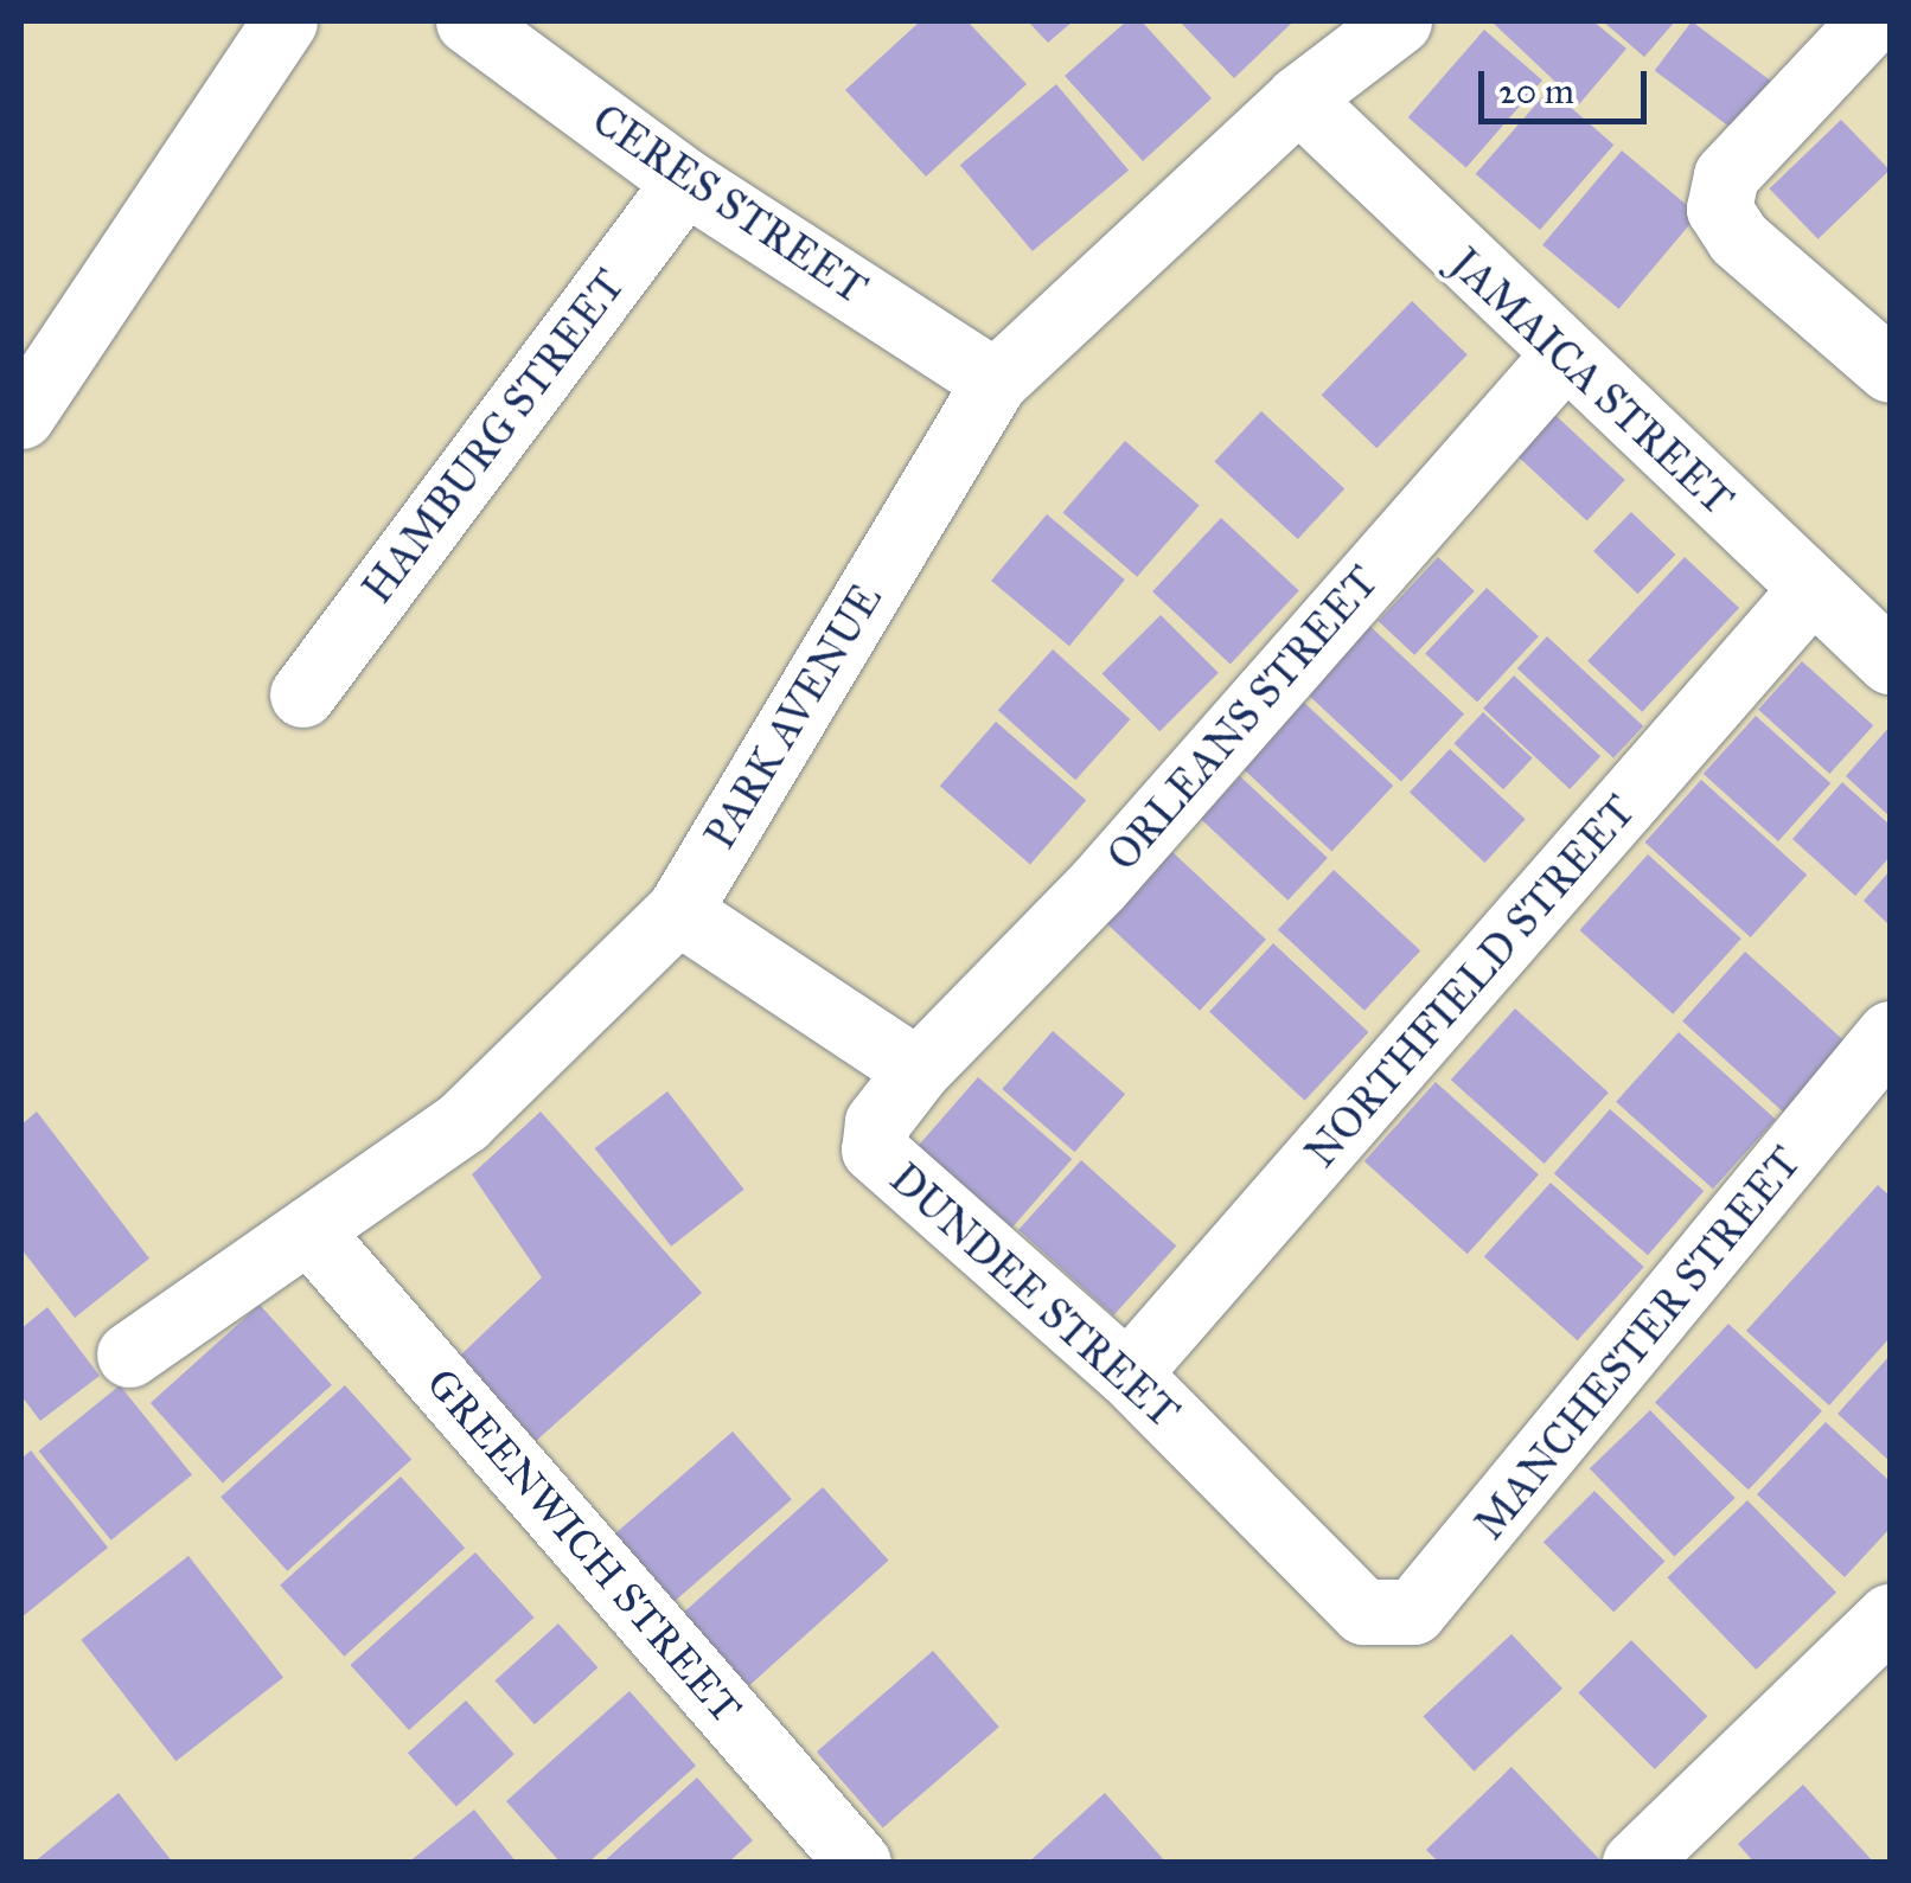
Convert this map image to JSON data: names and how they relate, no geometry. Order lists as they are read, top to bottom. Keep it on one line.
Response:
{"streets":{"street":["CERES STREET","JAMAICA STREET","HAMBURG STREET","PARK AVENUE","ORLEANS STREET","NORTHFIELD STREET","DUNDEE STREET","MANCHESTER STREET","GREENWICH STREET"]},"crossings":[["CERES STREET","HAMBURG STREET"],["CERES STREET","PARK AVENUE"],["JAMAICA STREET","PARK AVENUE"],["JAMAICA STREET","ORLEANS STREET"],["JAMAICA STREET","NORTHFIELD STREET"],["PARK AVENUE","GREENWICH STREET"],["ORLEANS STREET","DUNDEE STREET"],["NORTHFIELD STREET","DUNDEE STREET"],["DUNDEE STREET","MANCHESTER STREET"]],"scale_bar":"20 m"}
